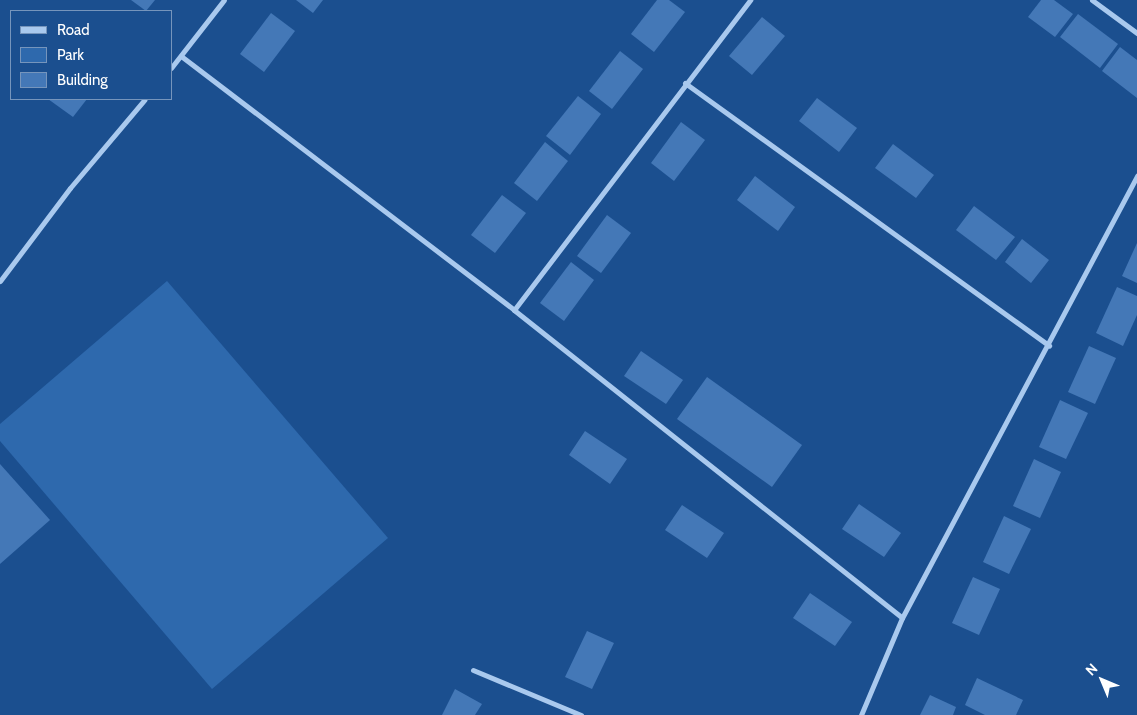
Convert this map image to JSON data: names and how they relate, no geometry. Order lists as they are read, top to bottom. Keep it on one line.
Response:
{"legend":["Road","Park","Building"],"north":"top left"}
